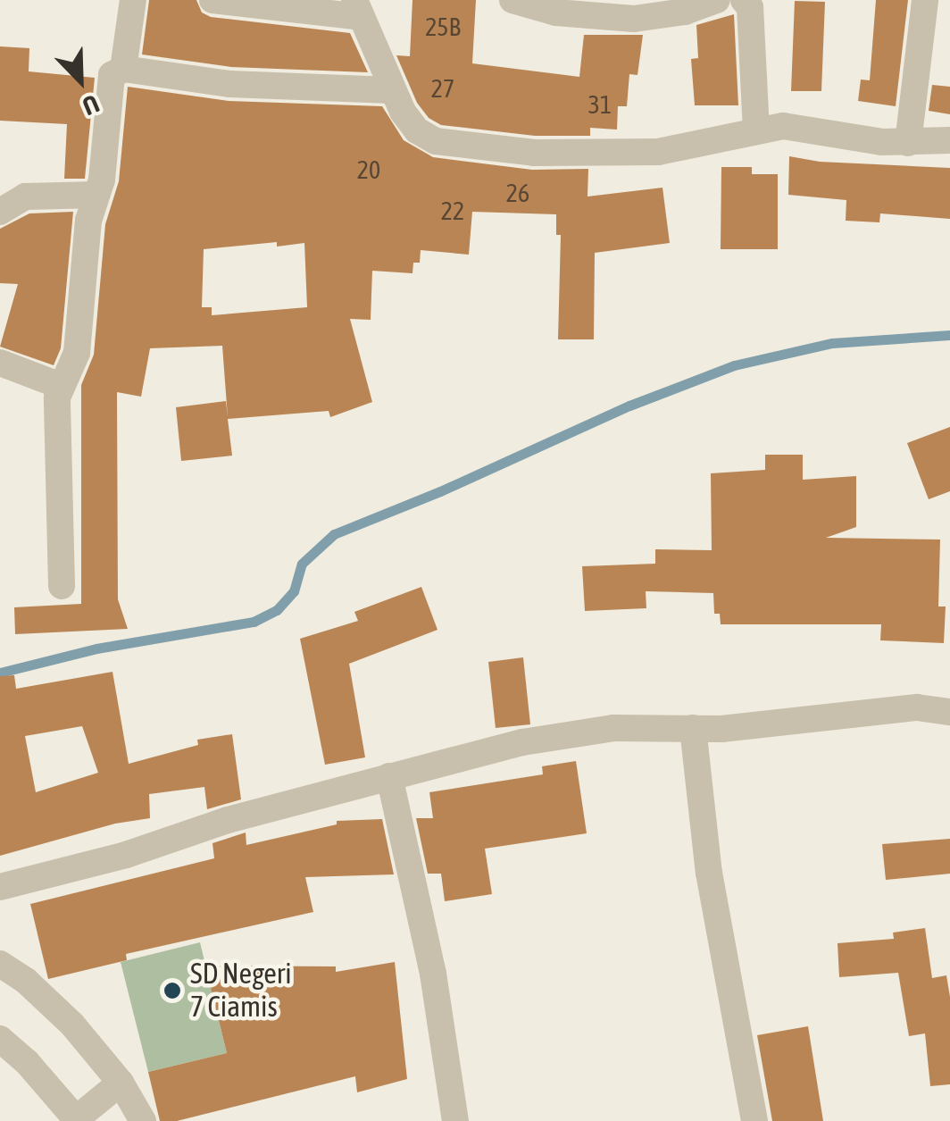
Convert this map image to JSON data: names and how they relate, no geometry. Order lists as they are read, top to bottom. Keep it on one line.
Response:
{"places":["SD Negeri 7 Ciamis"],"house_numbers":["25B","27","31","20","26","22"],"north":"bottom right"}
